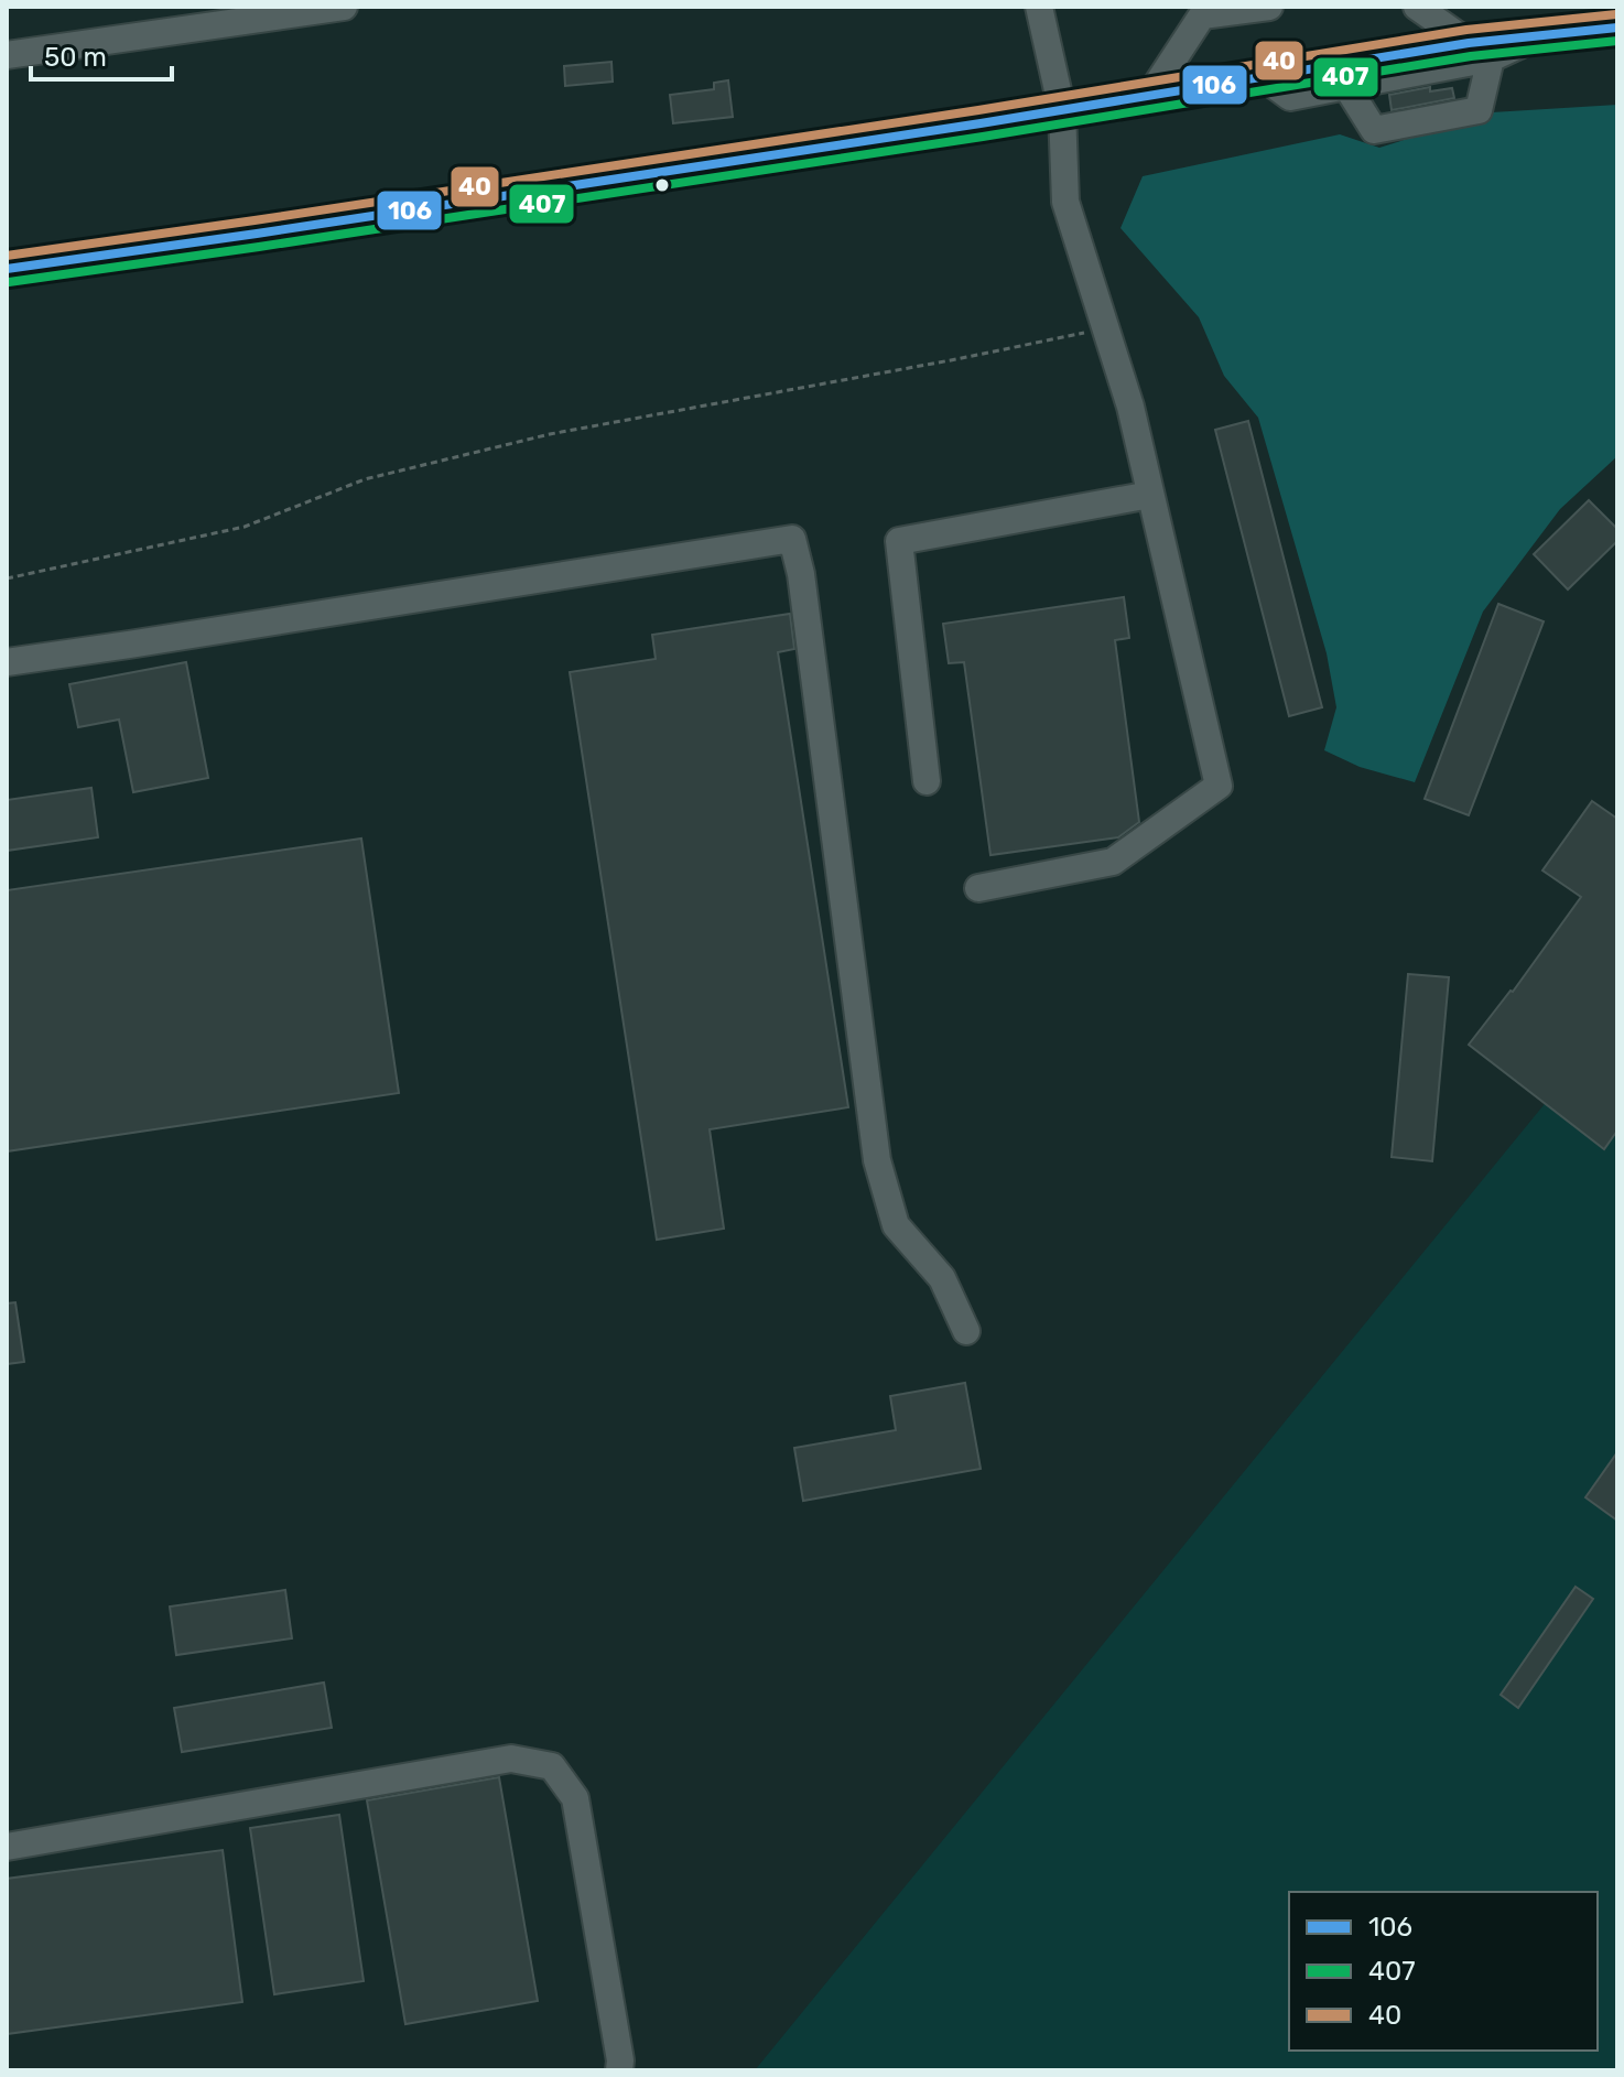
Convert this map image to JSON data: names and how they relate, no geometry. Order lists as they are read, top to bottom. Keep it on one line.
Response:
{"lines":["transit line 40","transit line 106","transit line 407"],"legend":["106","407","40"],"scale_bar":"50 m"}
